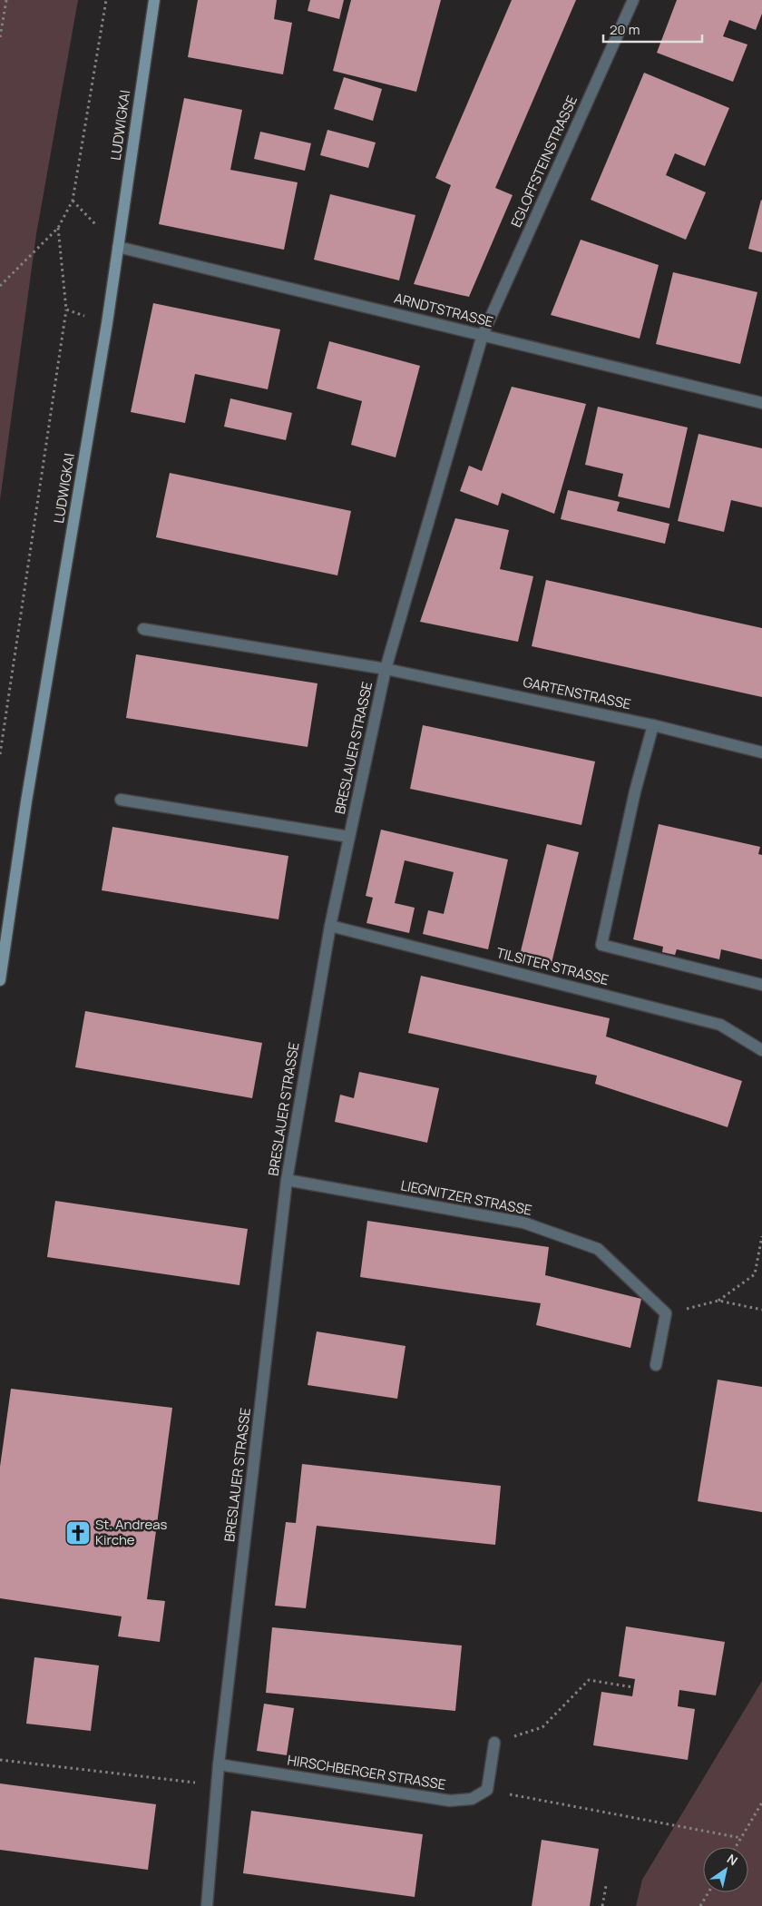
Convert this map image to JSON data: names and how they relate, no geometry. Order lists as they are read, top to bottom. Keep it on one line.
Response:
{"streets":{"main road":["LUDWIGKAI"],"street":["EGLOFFSTEINSTRASSE","ARNDTSTRASSE","GARTENSTRASSE","BRESLAUER STRASSE","TILSITER STRASSE","LIEGNITZER STRASSE","HIRSCHBERGER STRASSE"]},"crossings":[["LUDWIGKAI","ARNDTSTRASSE"],["EGLOFFSTEINSTRASSE","ARNDTSTRASSE"],["EGLOFFSTEINSTRASSE","BRESLAUER STRASSE"],["ARNDTSTRASSE","BRESLAUER STRASSE"],["GARTENSTRASSE","BRESLAUER STRASSE"],["BRESLAUER STRASSE","TILSITER STRASSE"],["BRESLAUER STRASSE","LIEGNITZER STRASSE"],["BRESLAUER STRASSE","HIRSCHBERGER STRASSE"]],"places":{"church":["St. Andreas Kirche"]},"scale_bar":"20 m","north":"top right"}
